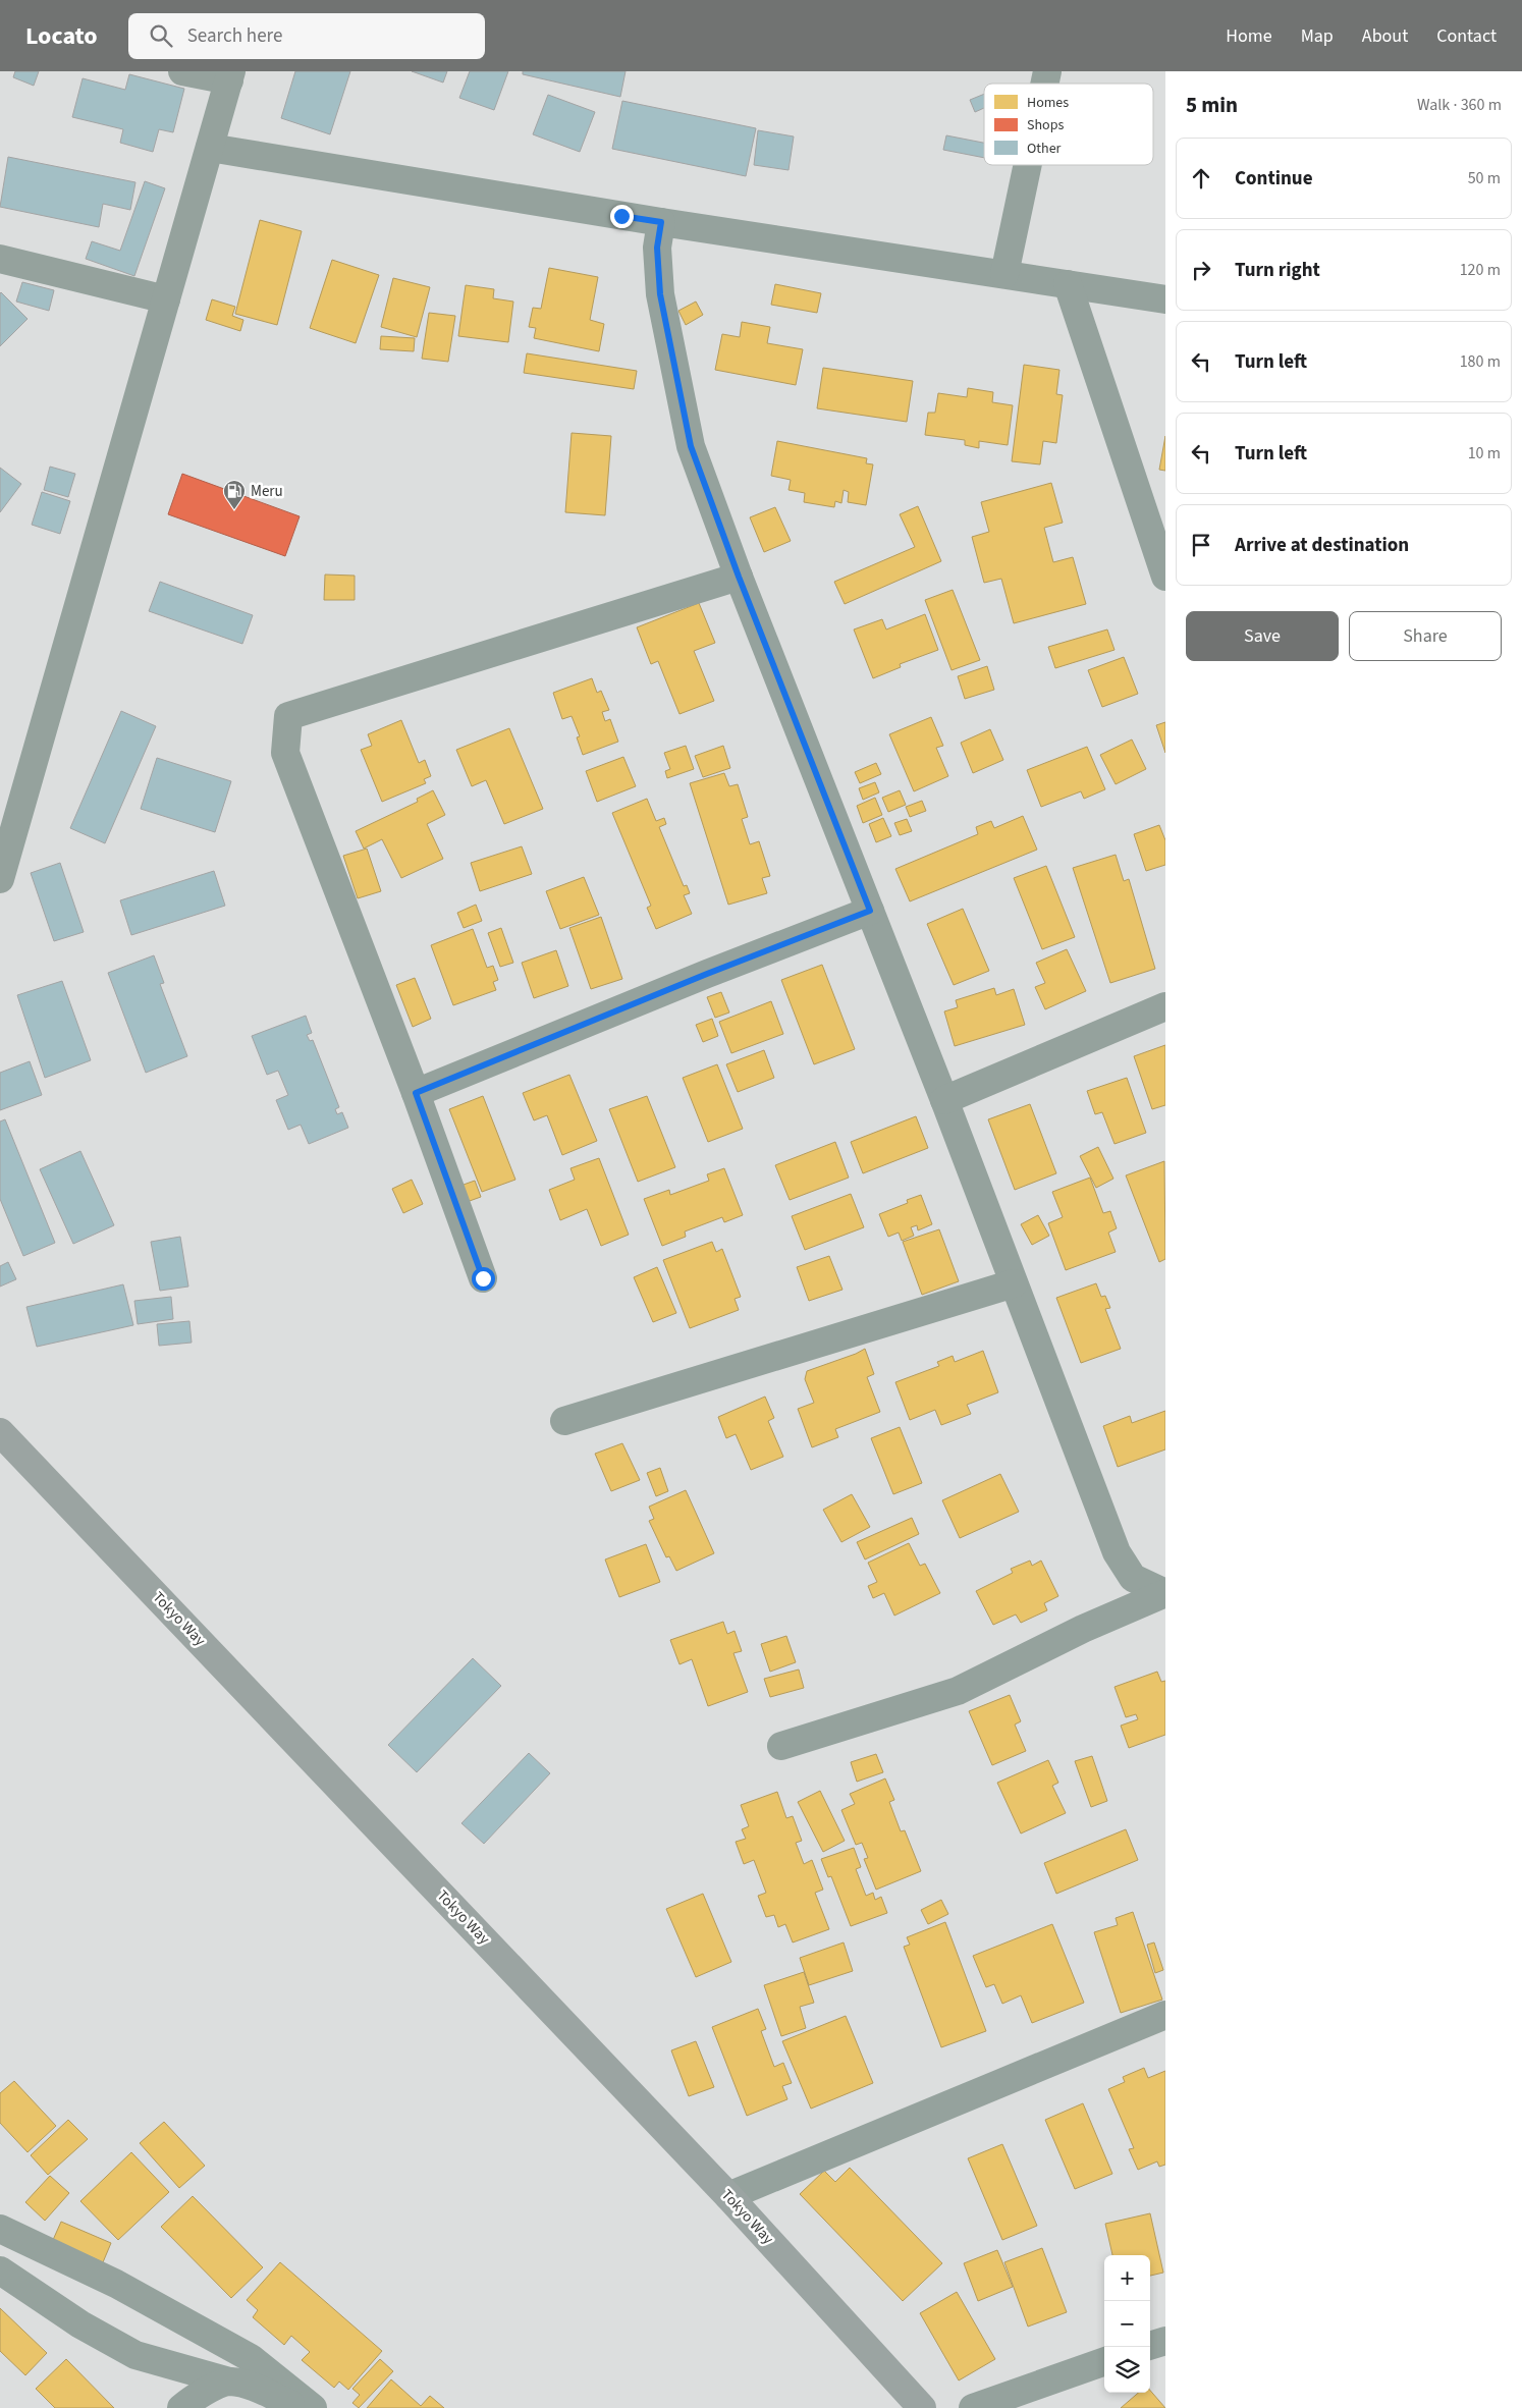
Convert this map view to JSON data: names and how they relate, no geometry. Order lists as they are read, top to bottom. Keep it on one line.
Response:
{"streets":{"main road":["Tokyo Way"]},"places":{"fuel station":["Meru"]},"legend":["Homes","Shops","Other"],"page":{"header":"Locato","search":"Search here","nav":["Home","Map","About","Contact"],"heading":["5 min","Walk · 360 m"],"list":[["Continue","50 m"],["Turn right","120 m"],["Turn left","180 m"],["Turn left","10 m"],"Arrive at destination"],"buttons":["Save","Share"],"map_buttons":["+","−"]}}
